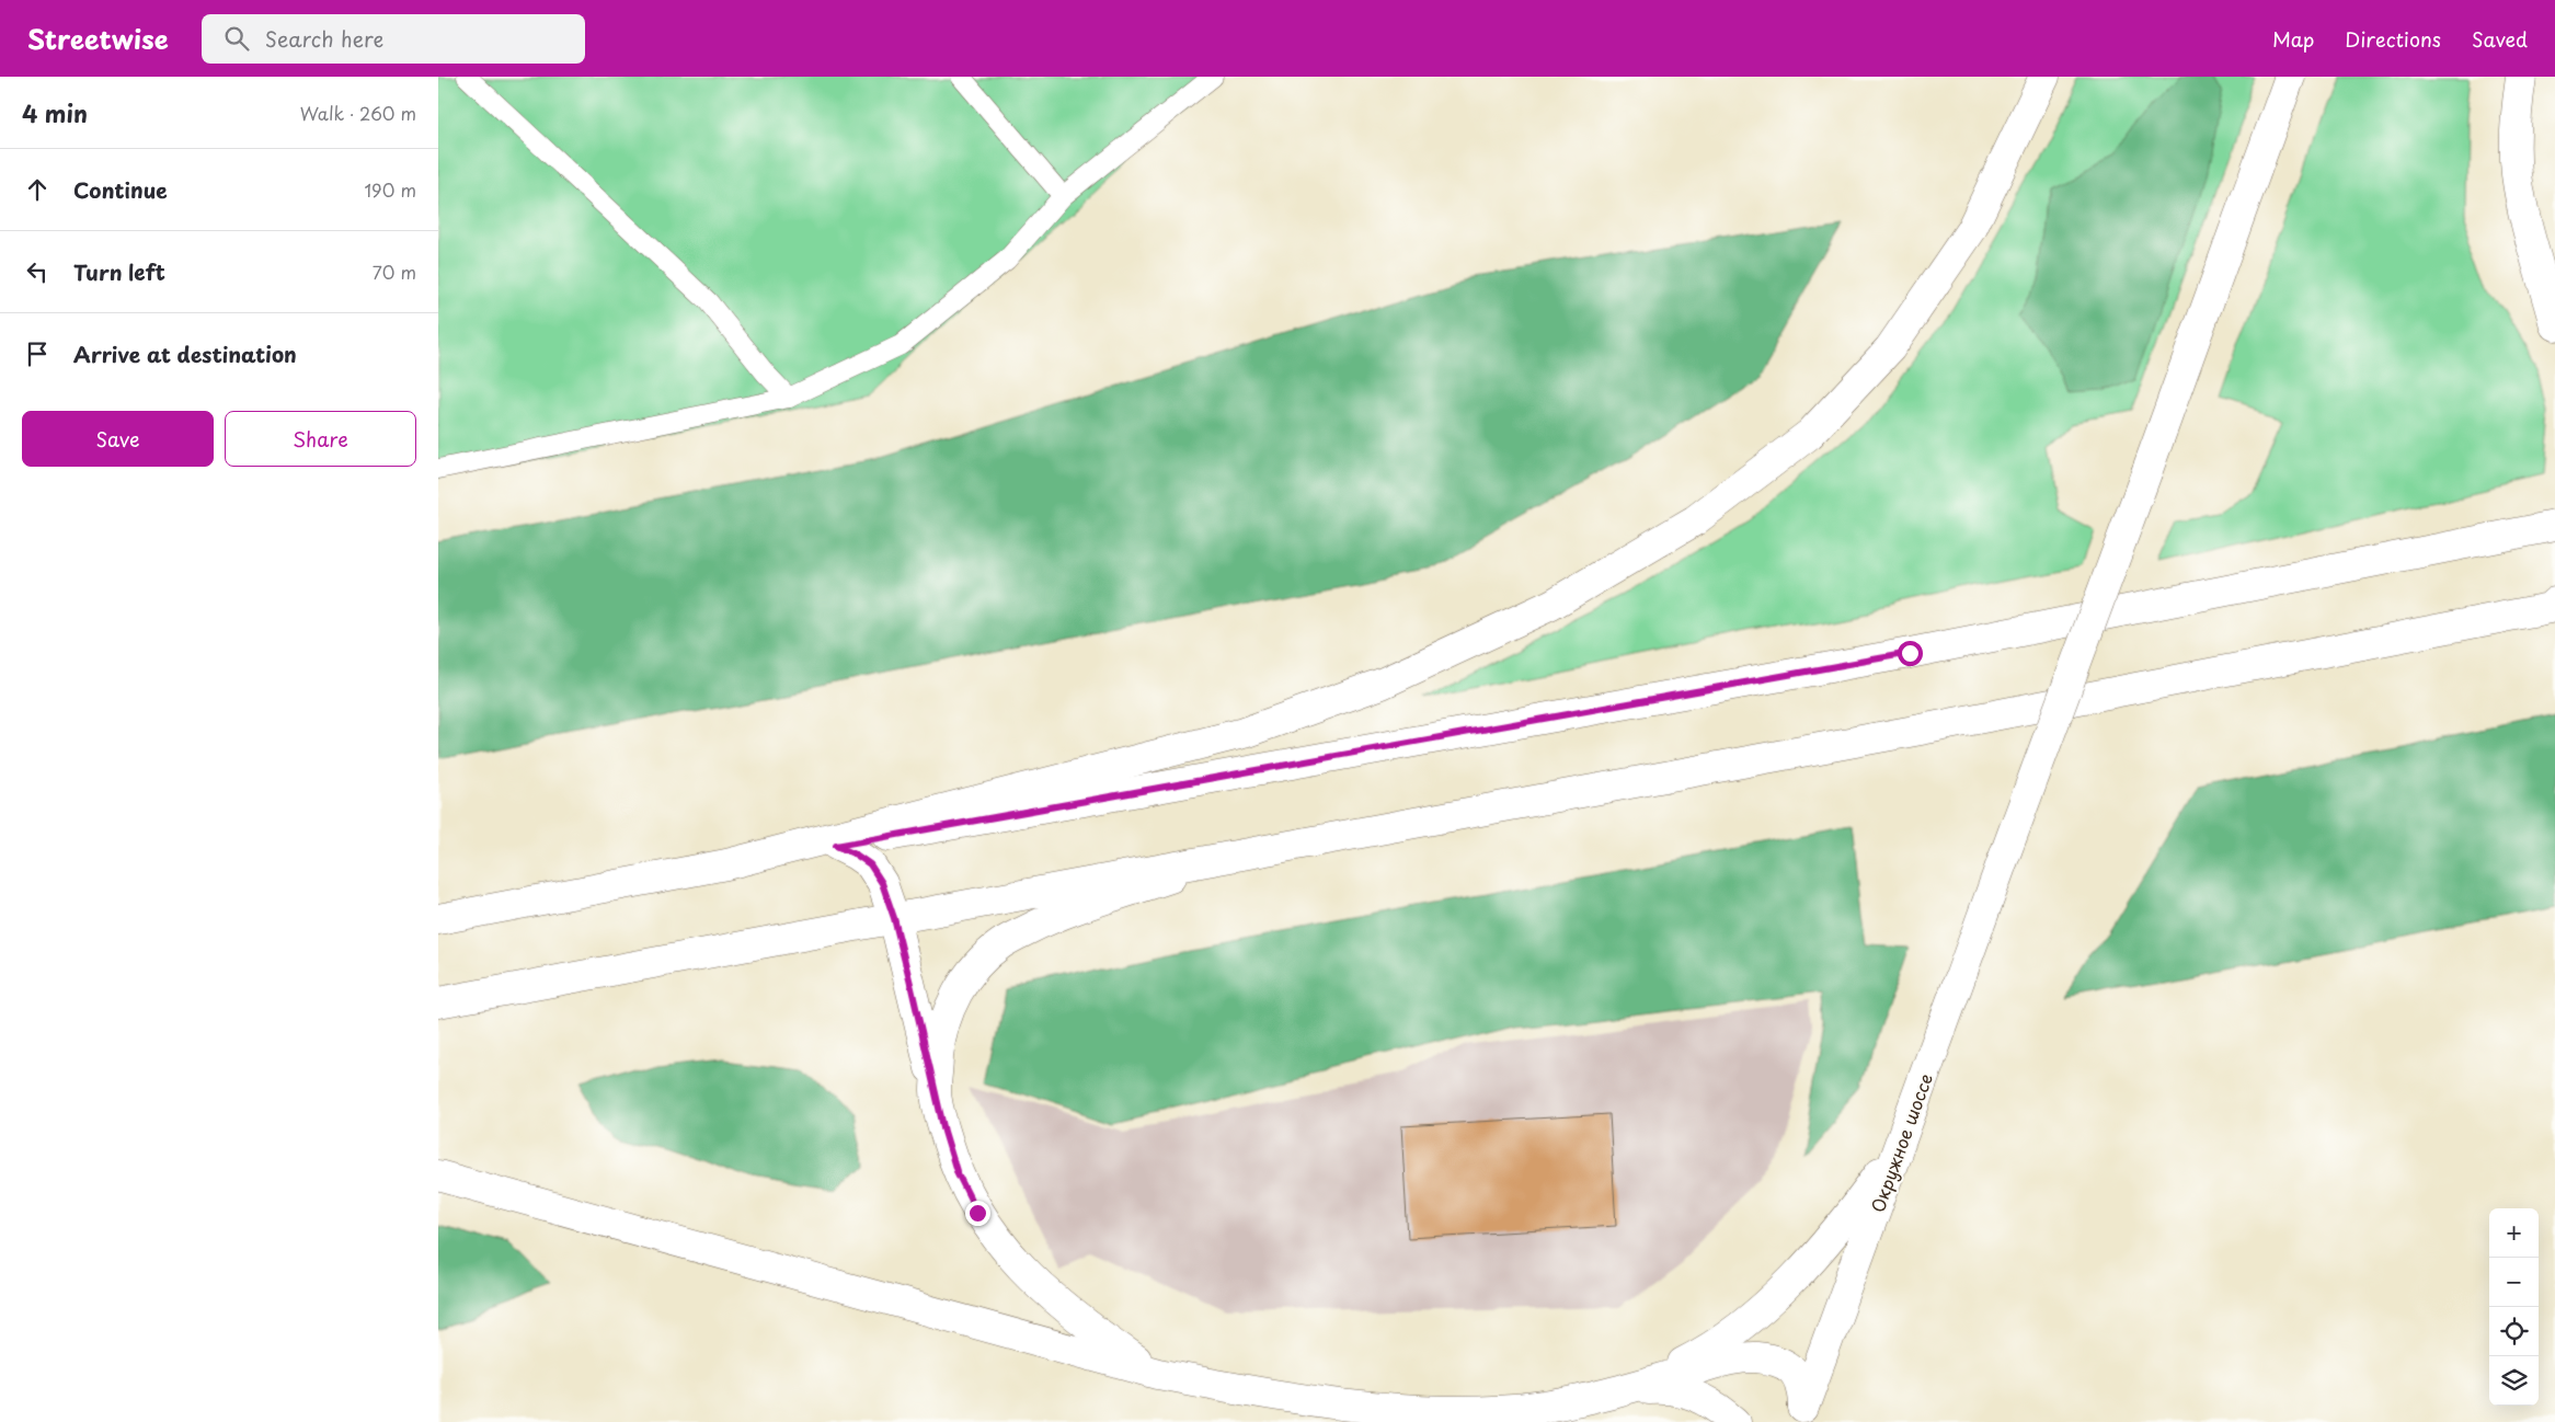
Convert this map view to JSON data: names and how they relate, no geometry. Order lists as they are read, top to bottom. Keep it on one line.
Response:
{"streets":{"main road":["Окружное шоссе"]},"page":{"header":"Streetwise","search":"Search here","nav":["Map","Directions","Saved"],"heading":["4 min","Walk · 260 m"],"list":[["Continue","190 m"],["Turn left","70 m"],"Arrive at destination"],"buttons":["Save","Share"],"map_buttons":["+","−"]}}
